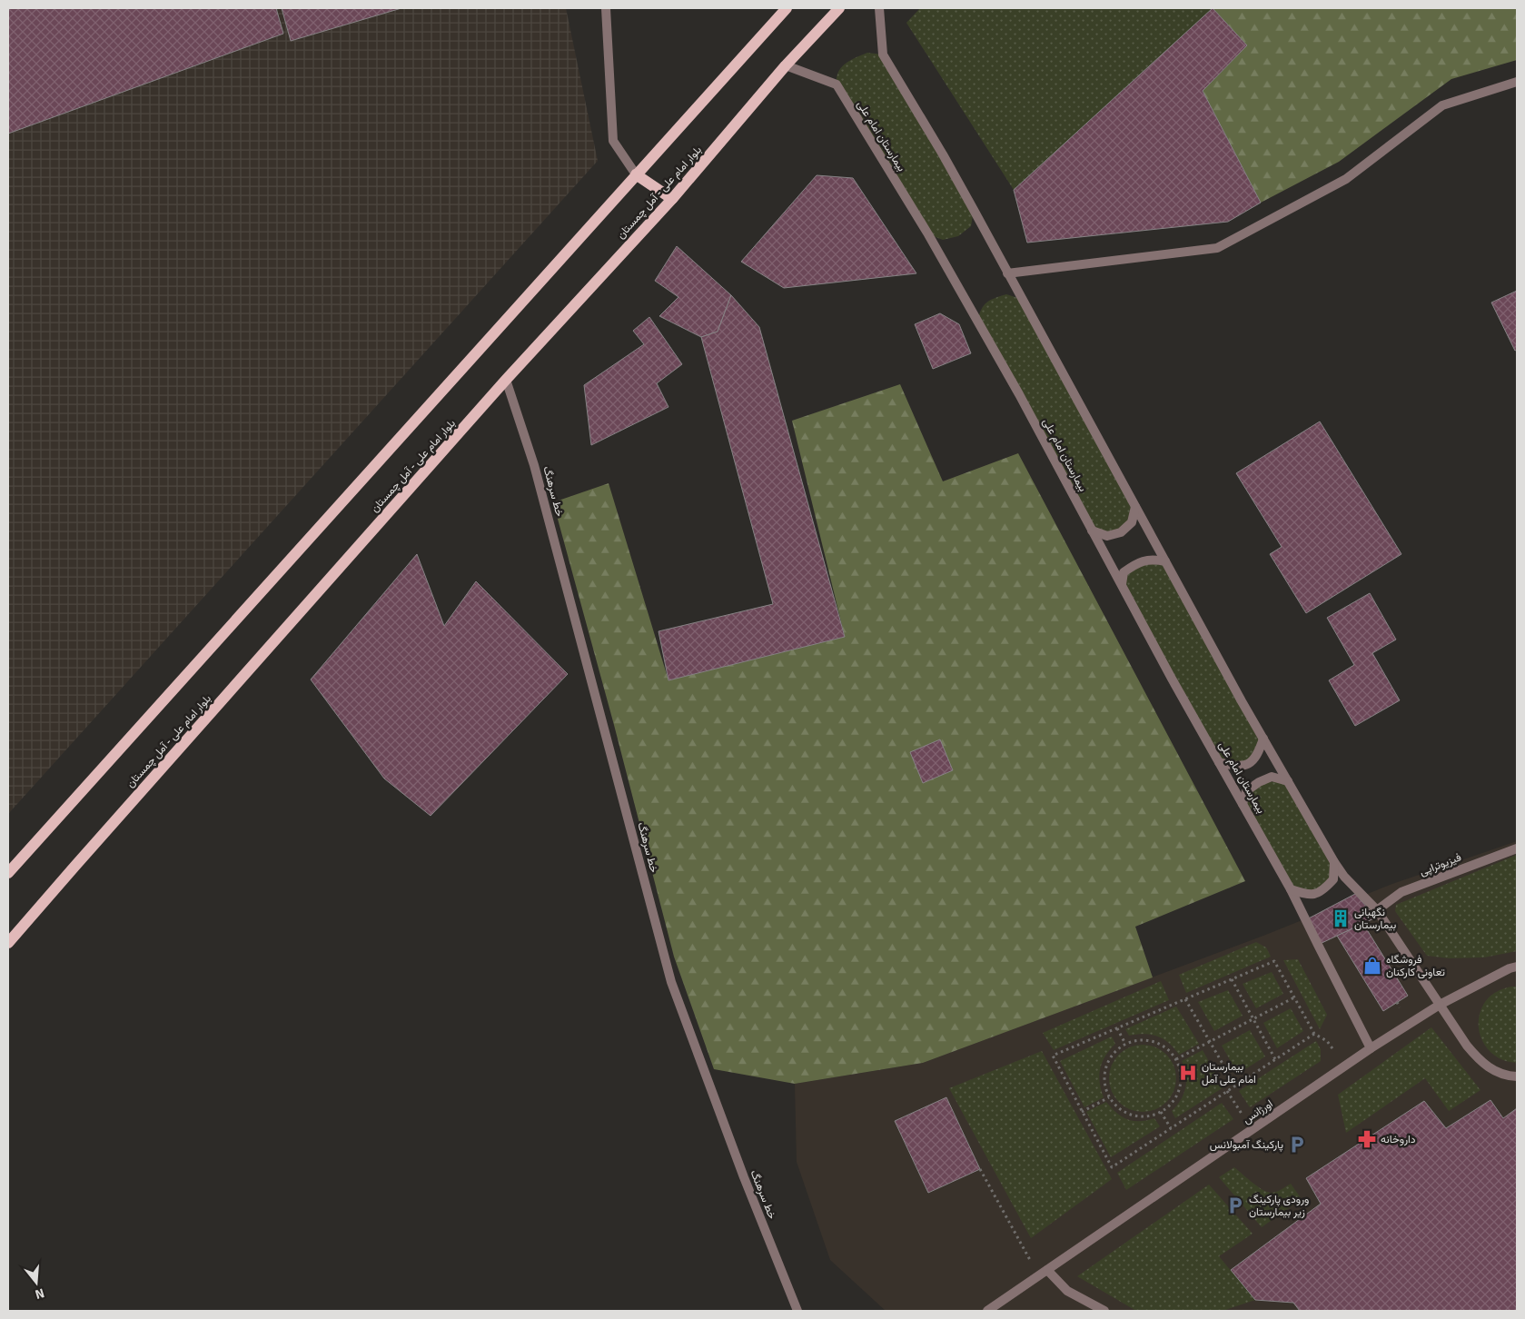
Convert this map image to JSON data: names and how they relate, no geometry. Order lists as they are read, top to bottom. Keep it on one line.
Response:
{"streets":{"main road":["بلوار امام علی - آمل چمستان"],"street":["بیمارستان امام علی","خط سرهنگ","فیزیوتراپی","اورژانس"]},"crossings":[["بیمارستان امام علی","بلوار امام علی - آمل چمستان"],["بلوار امام علی - آمل چمستان","خط سرهنگ"]],"places":{"building":["نگهبانی بیمارستان"],"shop":["فروشگاه تعاونی کارکنان"],"hospital":["بیمارستان امام علی آمل"],"pharmacy":["داروخانه"],"parking":["پارکینگ آمبولانس","ورودی پارکینگ زیر بیمارستان"]},"north":"bottom"}
